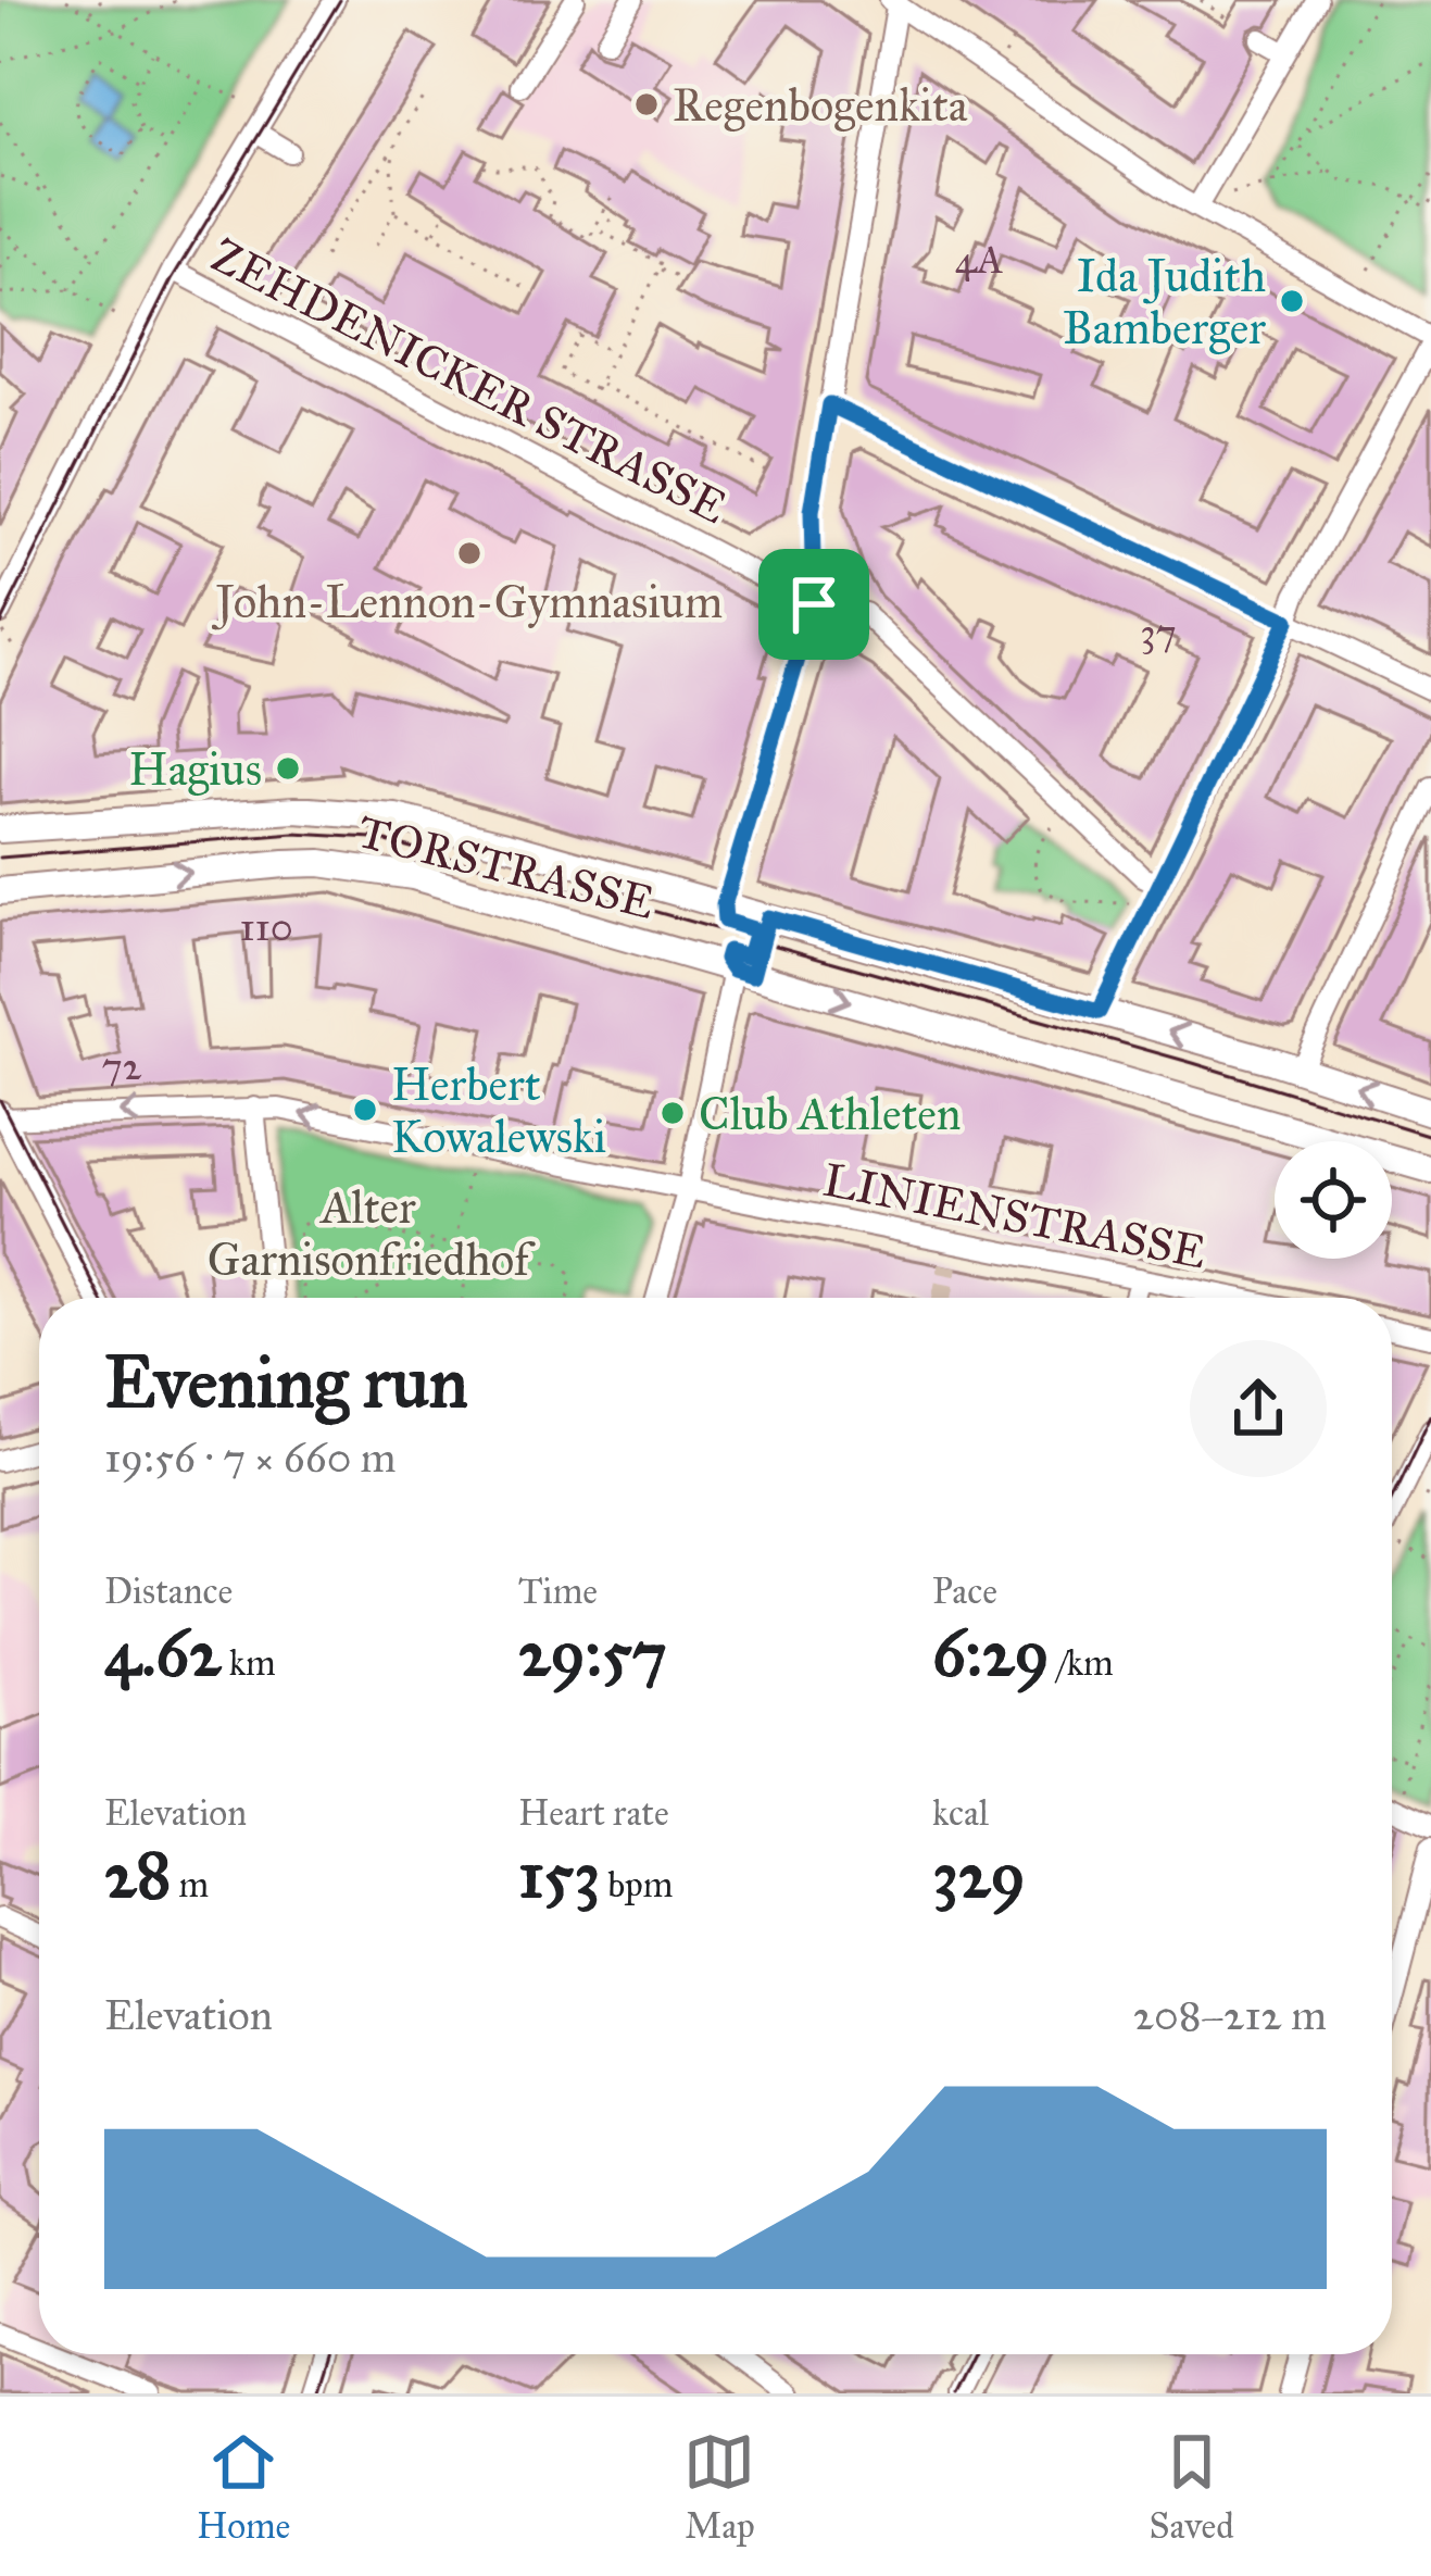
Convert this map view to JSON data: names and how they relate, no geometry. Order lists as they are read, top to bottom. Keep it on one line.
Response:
{"streets":{"main road":["TORSTRASSE"],"street":["ZEHDENICKER STRASSE","LINIENSTRASSE"]},"one_way":["LINIENSTRASSE"],"parks":["Alter Garnisonfriedhof"],"places":["Regenbogenkita","Ida Judith Bamberger","John-Lennon-Gymnasium","Hagius","Herbert Kowalewski","Club Athleten"],"house_numbers":["4A","37","110","72"],"page":{"heading":["Evening run","19:56 · 7 × 660 m"],"stats":[["Distance","4.62 km"],["Time","29:57"],["Pace","6:29 /km"],["Elevation","28 m"],["Heart rate","153 bpm"],["kcal","329"]],"chart":["Elevation","208–212 m"],"tabs":["Home","Map","Saved"]}}
